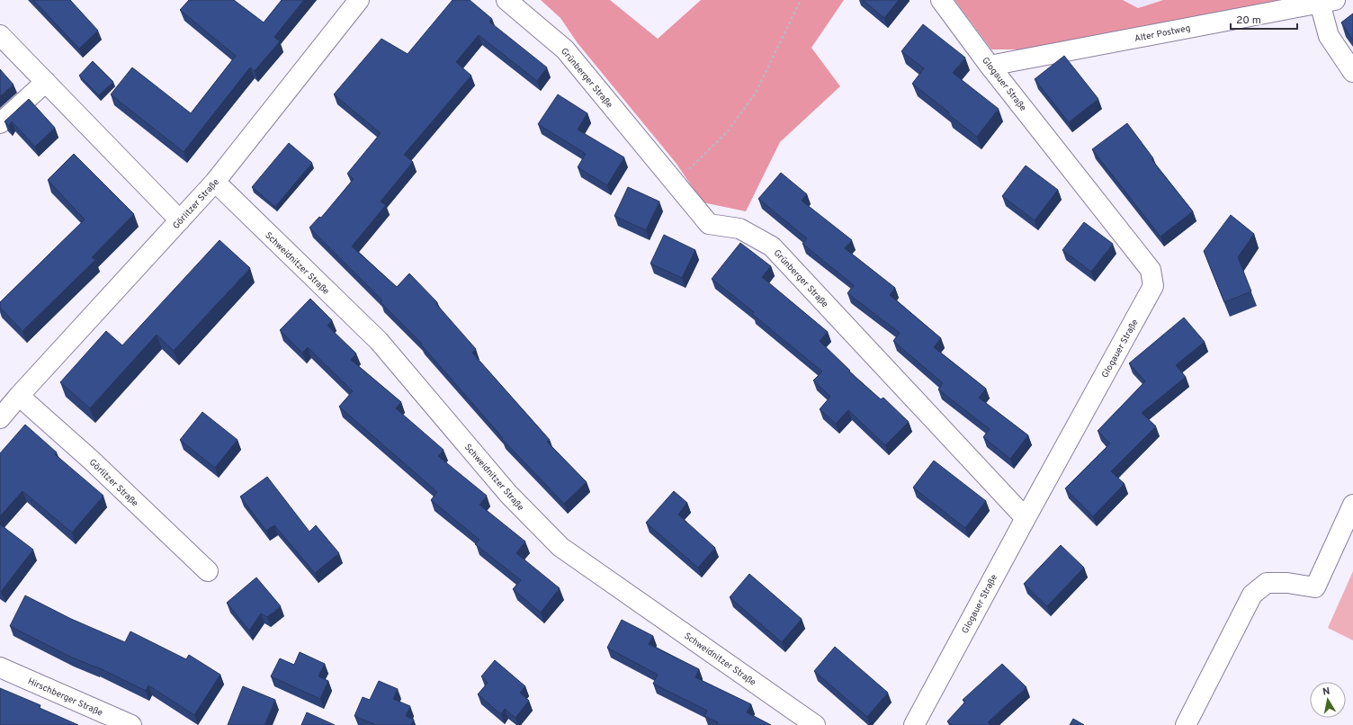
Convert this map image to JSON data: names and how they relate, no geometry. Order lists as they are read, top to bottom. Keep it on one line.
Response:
{"streets":{"street":["Alter Postweg","Grünberger Straße","Glogauer Straße","Görlitzer Straße","Schweidnitzer Straße","Hirschberger Straße"]},"crossings":[["Alter Postweg","Glogauer Straße"],["Grünberger Straße","Glogauer Straße"],["Görlitzer Straße","Schweidnitzer Straße"]],"scale_bar":"20 m","north":"top"}
